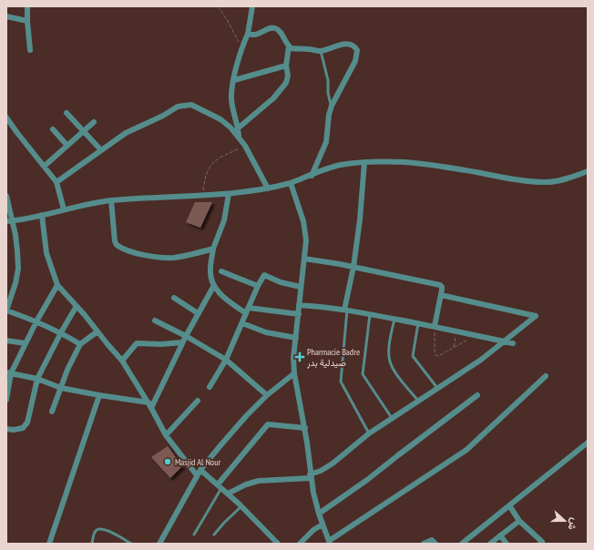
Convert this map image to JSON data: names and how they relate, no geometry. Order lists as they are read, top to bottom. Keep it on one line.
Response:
{"places":{"health":["Pharmacie Badre صيدلية بدر"],"other":["Masjid Al Nour"]},"north":"right"}
